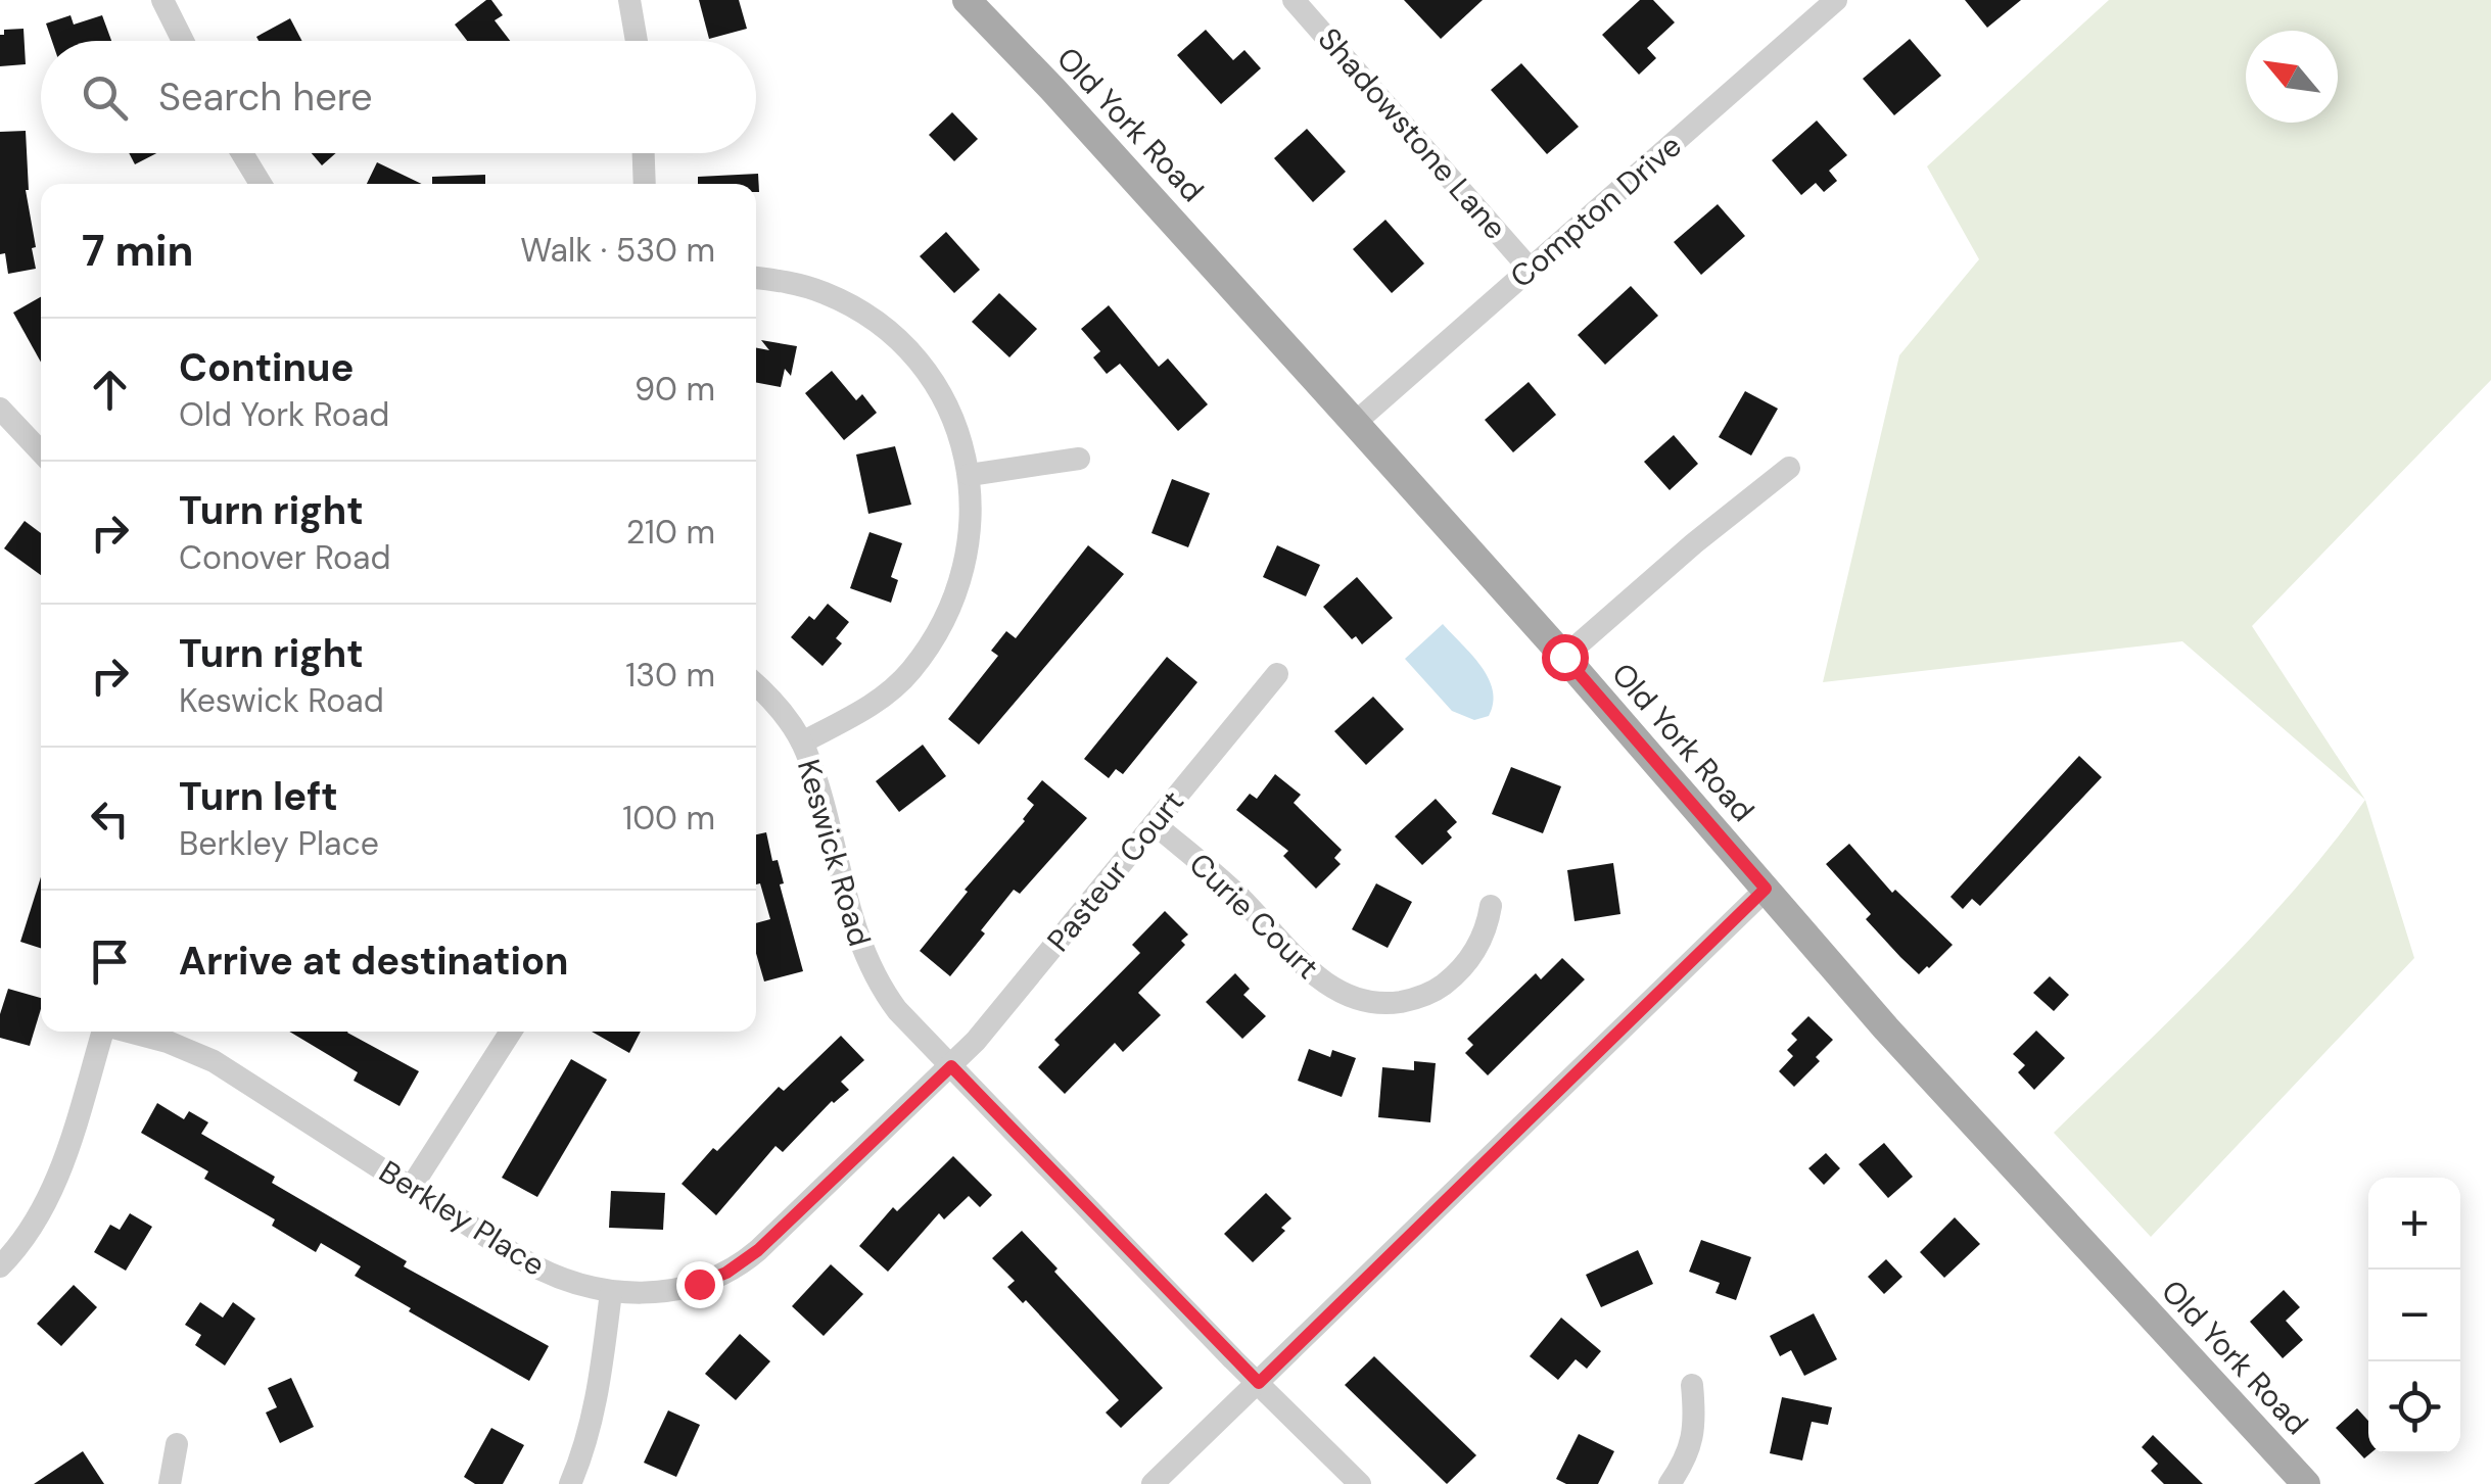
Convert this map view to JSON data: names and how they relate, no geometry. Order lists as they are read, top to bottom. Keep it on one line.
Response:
{"streets":{"main road":["Old York Road"],"street":["Shadowstone Lane","Compton Drive","Keswick Road","Pasteur Court","Curie Court","Berkley Place"]},"crossings":[["Old York Road","Compton Drive"],["Shadowstone Lane","Compton Drive"],["Keswick Road","Pasteur Court"],["Keswick Road","Berkley Place"],["Pasteur Court","Curie Court"],["Pasteur Court","Berkley Place"]],"north":"top left","page":{"search":"Search here","heading":["7 min","Walk · 530 m"],"list":[["Continue","Old York Road","90 m"],["Turn right","Conover Road","210 m"],["Turn right","Keswick Road","130 m"],["Turn left","Berkley Place","100 m"],"Arrive at destination"],"map_buttons":["+","−"]}}
